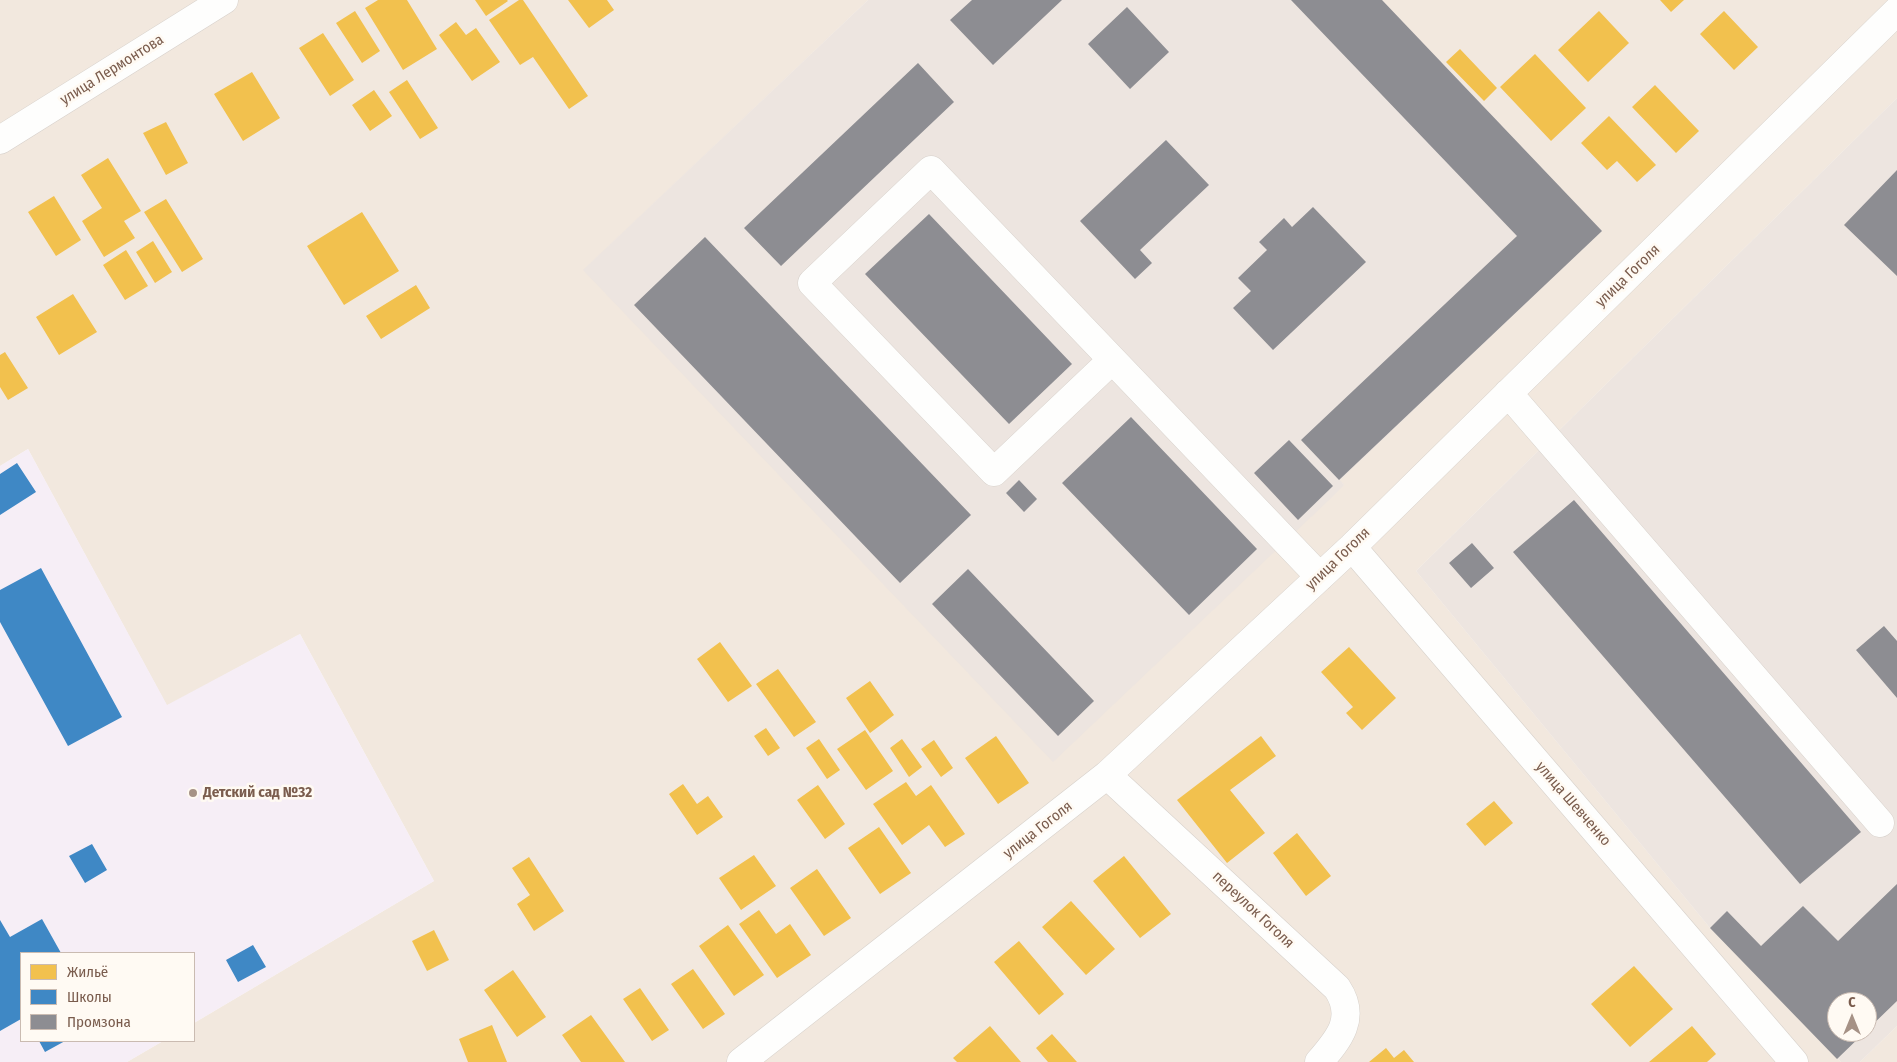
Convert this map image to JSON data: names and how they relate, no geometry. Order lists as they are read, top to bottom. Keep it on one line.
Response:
{"streets":{"street":["улица Лермонтова","улица Гоголя","улица Шевченко","переулок Гоголя"]},"crossings":[["улица Гоголя","улица Шевченко"],["улица Гоголя","переулок Гоголя"]],"places":["Детский сад №32"],"legend":["Жильё","Школы","Промзона"],"north":"top"}
